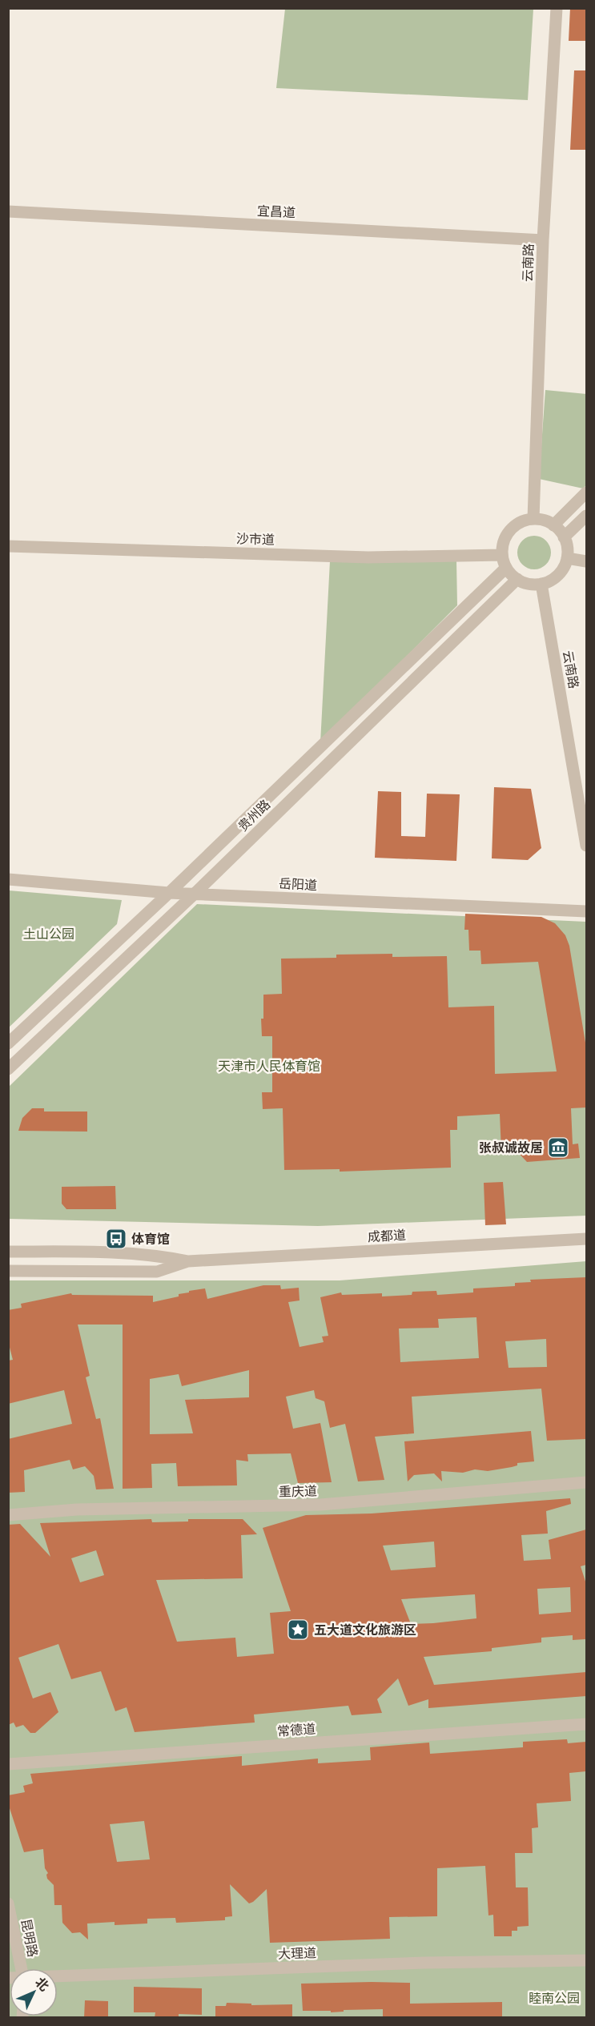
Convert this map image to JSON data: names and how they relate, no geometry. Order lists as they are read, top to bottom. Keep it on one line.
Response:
{"streets":{"street":["宜昌道","云南路","沙市道","贵州路","岳阳道","成都道","重庆道","常德道","昆明路","大理道"]},"crossings":[["宜昌道","云南路"],["云南路","沙市道"],["云南路","贵州路"],["沙市道","贵州路"],["贵州路","岳阳道"]],"parks":["土山公园","天津市人民体育馆","睦南公园"],"places":{"museum":["张叔诚故居"],"bus stop":["体育馆"],"place":["五大道文化旅游区"]},"north":"top right"}
